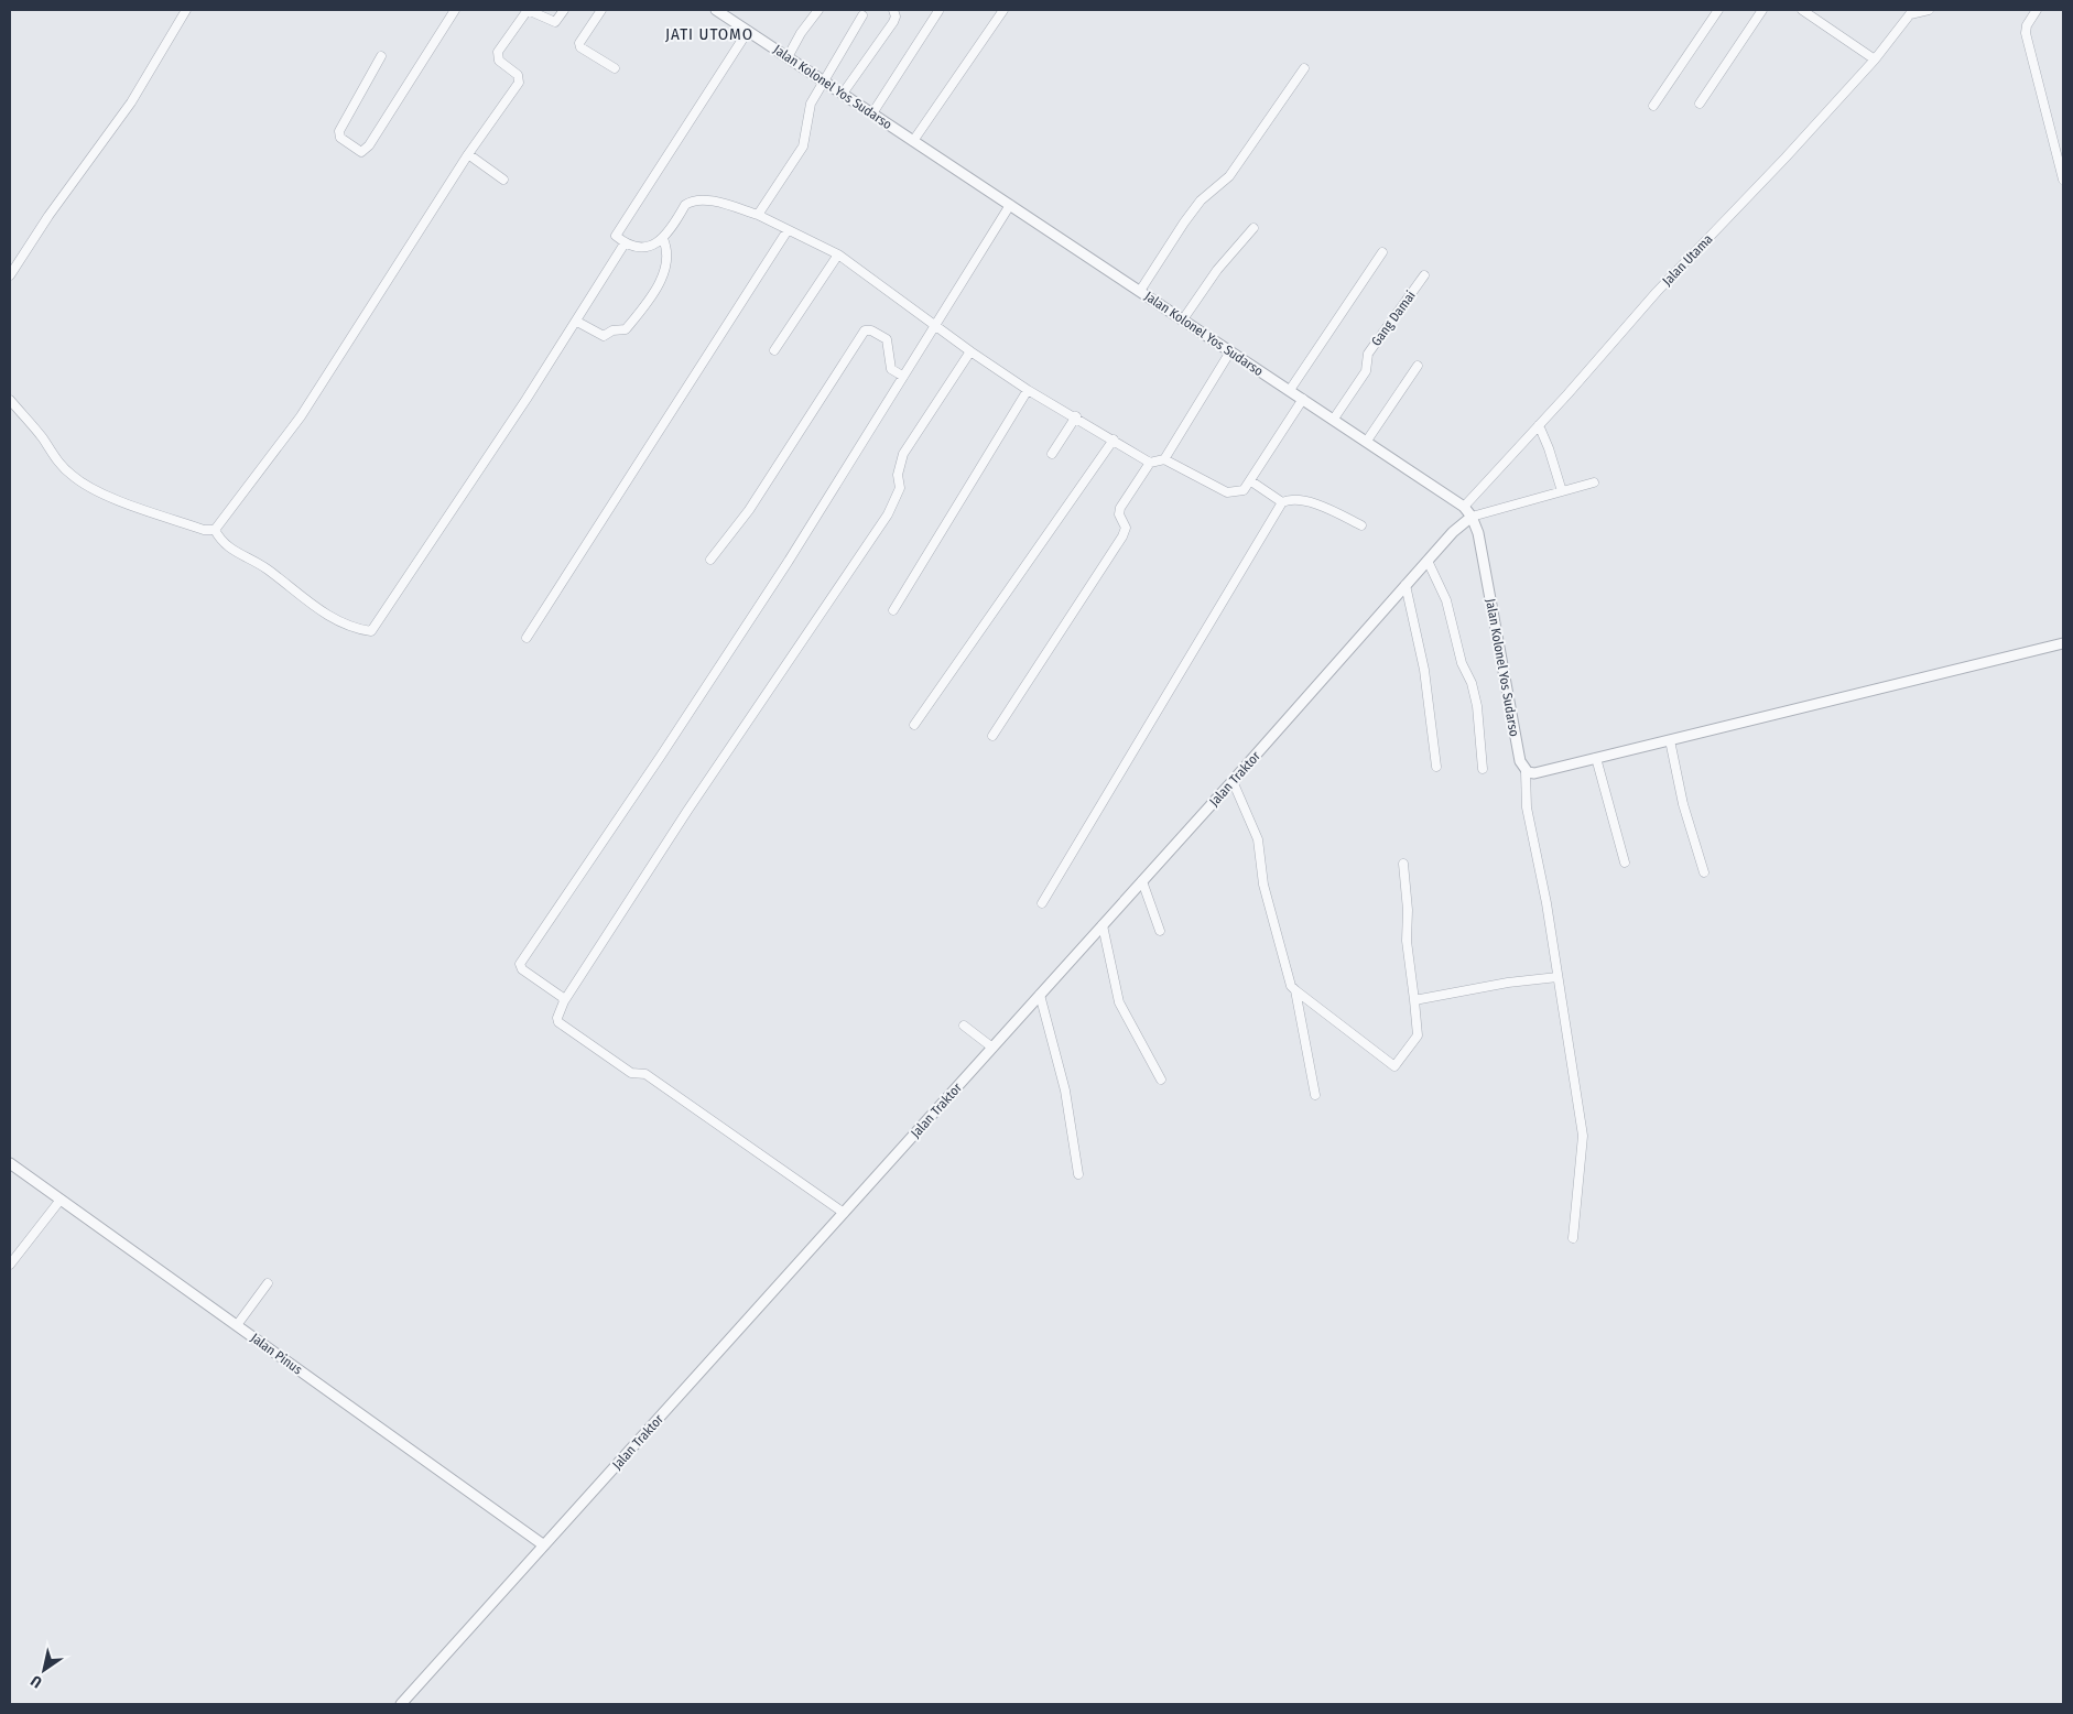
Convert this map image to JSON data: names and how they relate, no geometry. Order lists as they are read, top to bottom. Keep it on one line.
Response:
{"streets":{"street":["Jalan Kolonel Yos Sudarso","Jalan Utama","Gang Damai","Jalan Traktor","Jalan Pinus"]},"crossings":[["Jalan Kolonel Yos Sudarso","Jalan Utama"],["Jalan Kolonel Yos Sudarso","Gang Damai"],["Jalan Kolonel Yos Sudarso","Jalan Traktor"],["Jalan Traktor","Jalan Pinus"]],"districts":["JATI UTOMO"],"north":"bottom left"}
